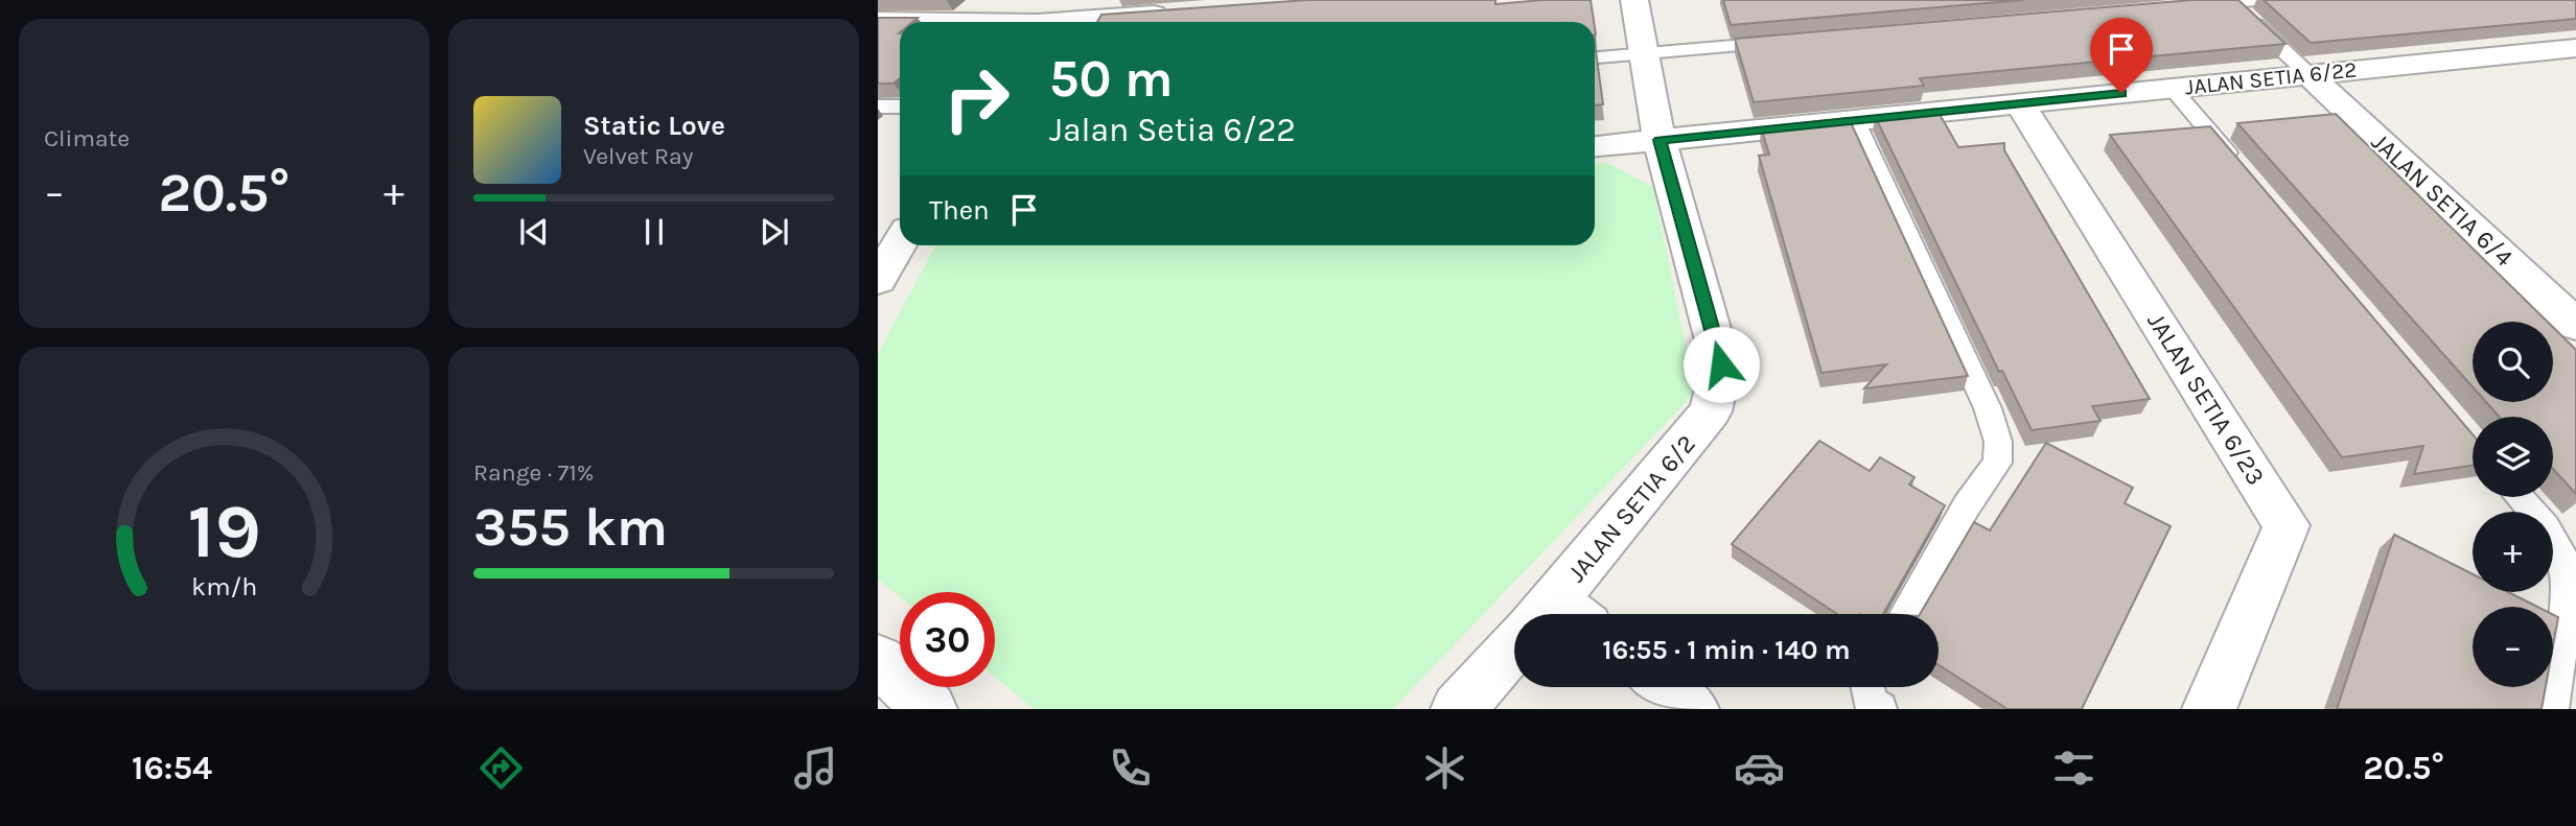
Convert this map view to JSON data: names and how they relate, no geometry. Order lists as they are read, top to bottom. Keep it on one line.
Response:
{"streets":{"street":["JALAN SETIA 6/22","JALAN SETIA 6/4","JALAN SETIA 6/23","JALAN SETIA 6/2"]},"crossings":[["JALAN SETIA 6/22","JALAN SETIA 6/4"],["JALAN SETIA 6/22","JALAN SETIA 6/23"],["JALAN SETIA 6/22","JALAN SETIA 6/2"]],"page":{"tile":["Climate",["Range · 71%","355 km"]],"turn":["50 m","Jalan Setia 6/22"],"song":["Static Love","Velvet Ray"],"heat":["−","20.5°","+"],"then":"Then","map_buttons":["+","−"],"limit":"30","trip":"16:55 · 1 min · 140 m","tabs":["16:54","20.5°"],"gauge":["19","km/h"]}}
